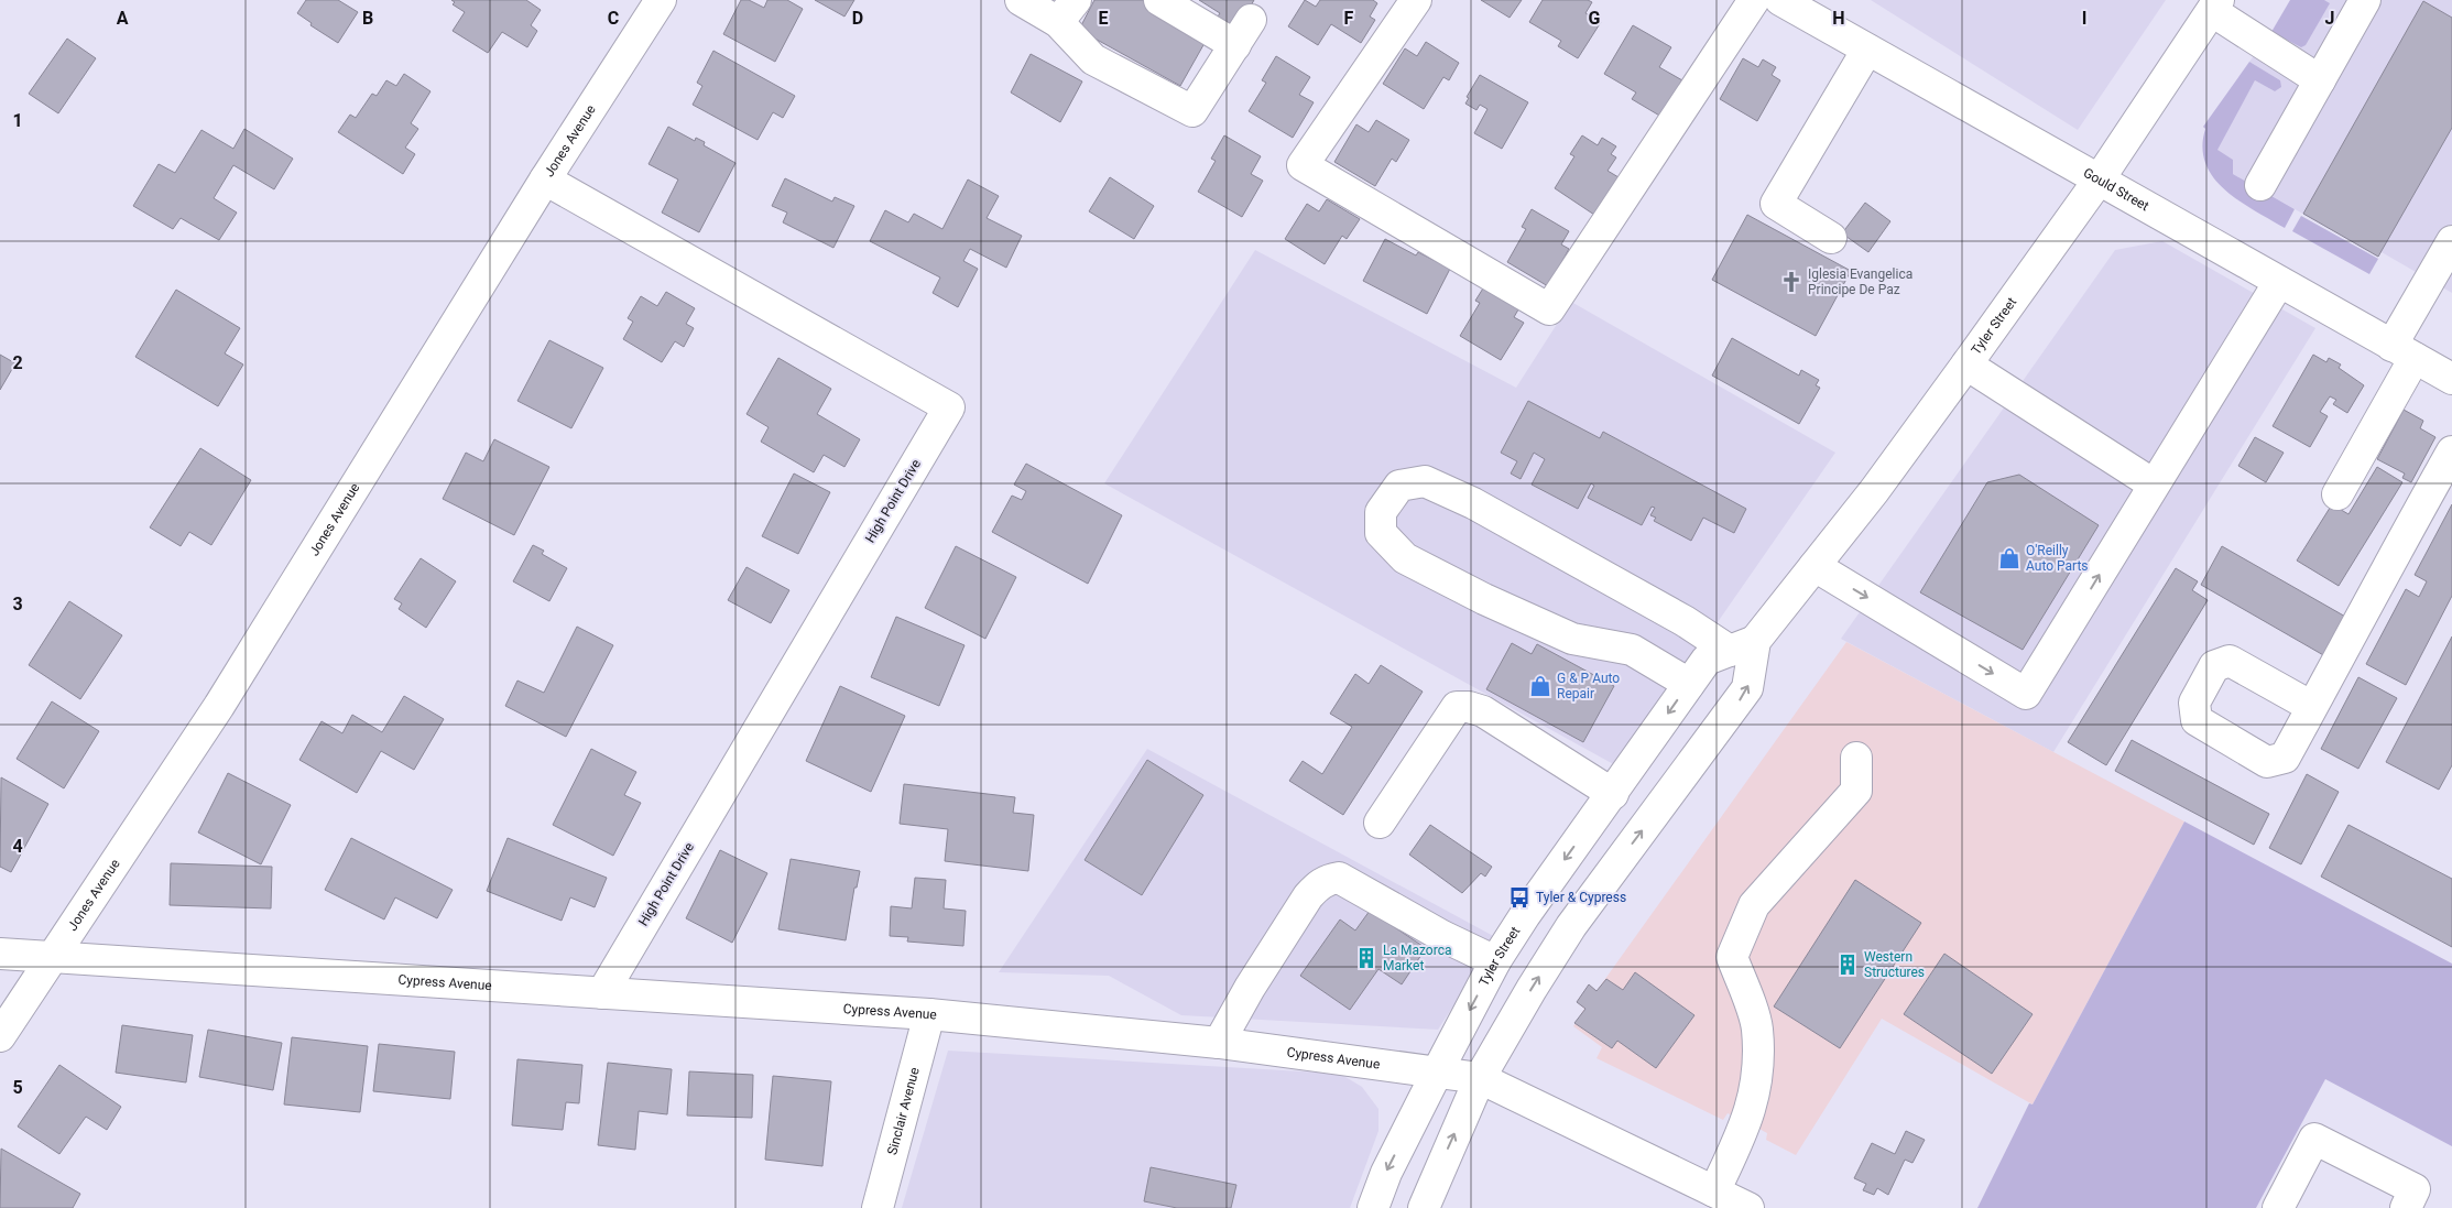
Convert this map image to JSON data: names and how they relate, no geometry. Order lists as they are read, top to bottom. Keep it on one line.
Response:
{"streets":{"street":["Jones Avenue","Gould Street","Tyler Street","High Point Drive","Cypress Avenue","Sinclair Avenue"]},"crossings":[["Jones Avenue","High Point Drive"],["Jones Avenue","Cypress Avenue"],["Gould Street","Tyler Street"],["Tyler Street","Cypress Avenue"],["High Point Drive","Cypress Avenue"],["Cypress Avenue","Sinclair Avenue"]],"places":{"church":["Iglesia Evangelica Principe De Paz"],"shop":["O'Reilly Auto Parts","G & P Auto Repair"],"bus stop":["Tyler & Cypress"],"building":["La Mazorca Market","Western Structures"]},"grid":{"columns":["A","B","C","D","E","F","G","H","I","J"],"rows":["1","2","3","4","5"]}}
